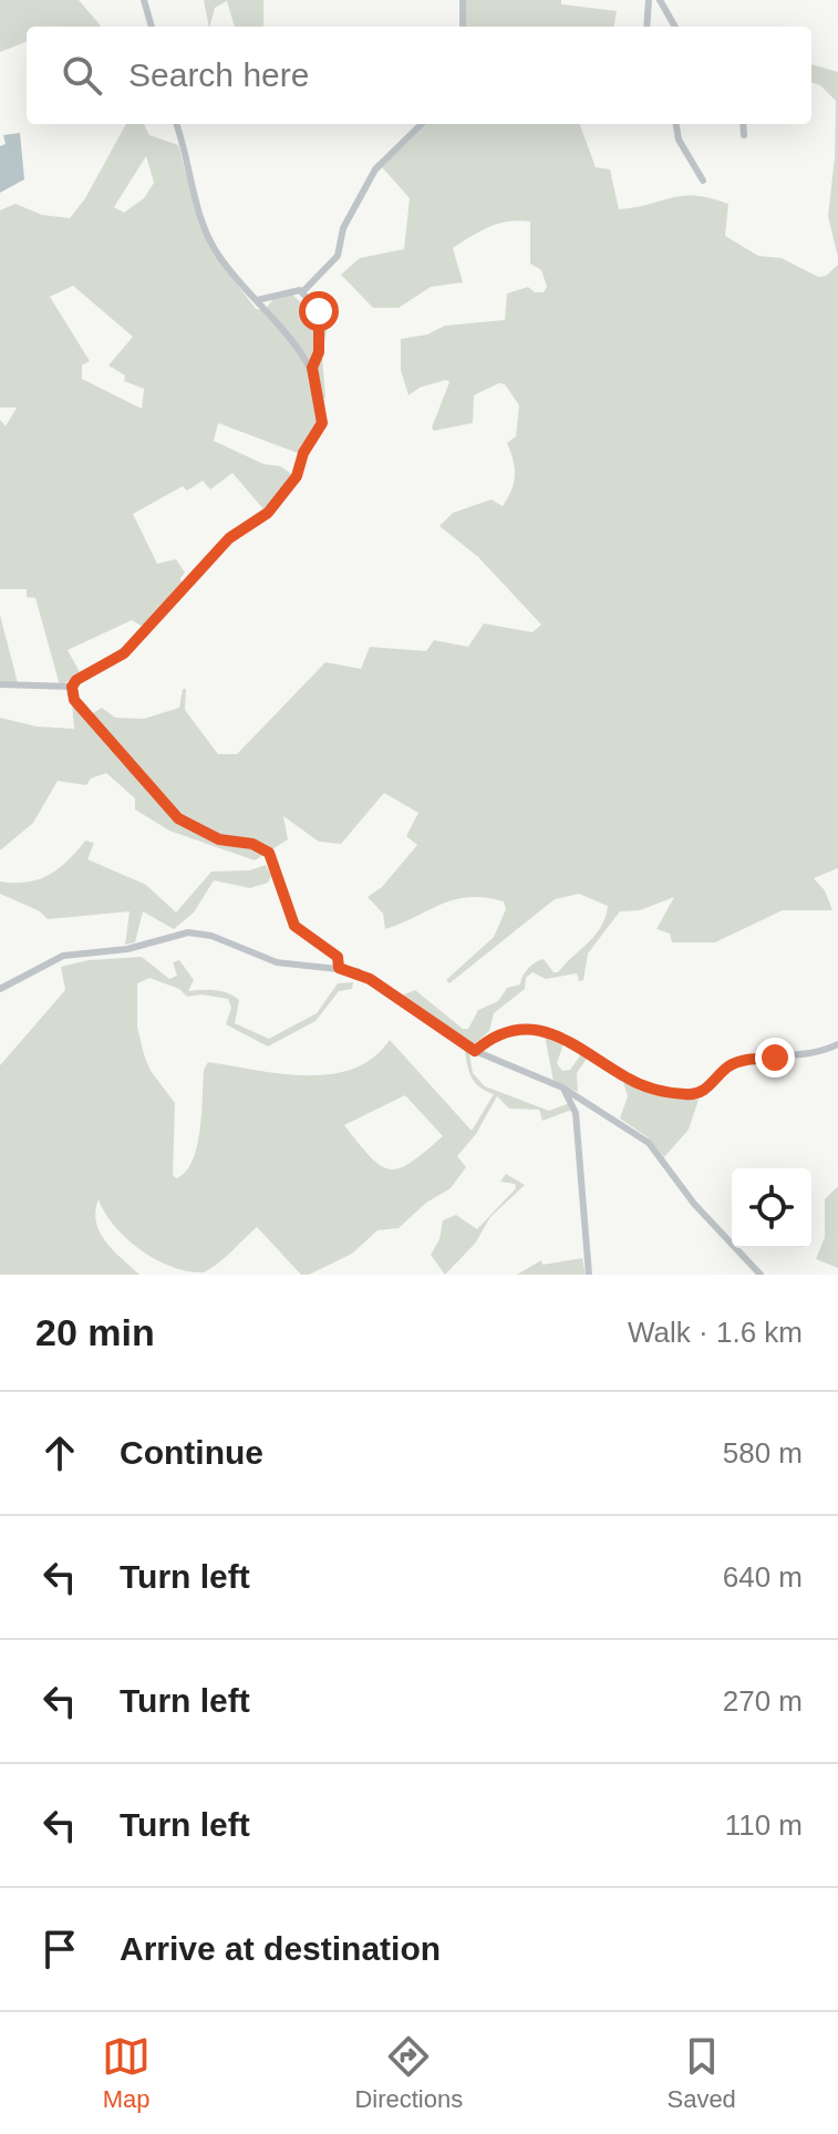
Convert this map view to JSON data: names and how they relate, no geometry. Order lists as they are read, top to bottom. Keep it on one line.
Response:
{"page":{"search":"Search here","heading":["20 min","Walk · 1.6 km"],"list":[["Continue","580 m"],["Turn left","640 m"],["Turn left","270 m"],["Turn left","110 m"],"Arrive at destination"],"nav":["Map","Directions","Saved"]}}
